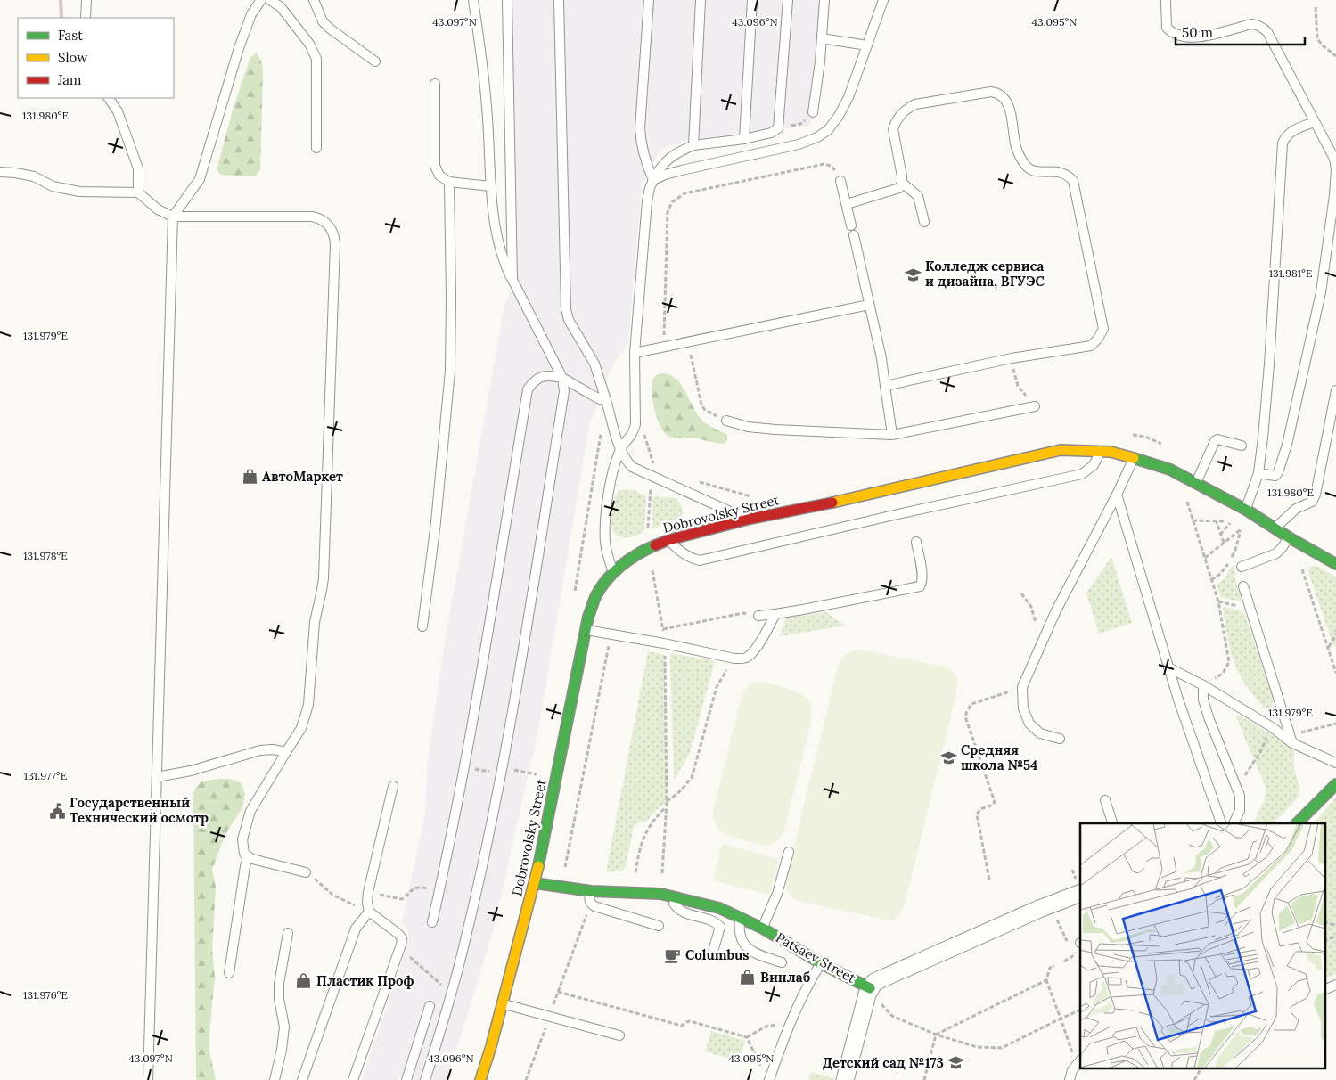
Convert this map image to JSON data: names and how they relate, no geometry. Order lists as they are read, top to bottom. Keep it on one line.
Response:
{"streets":{"main road":["Dobrovolsky Street","Patsaev Street"]},"crossings":[["Dobrovolsky Street","Patsaev Street"]],"places":{"school or university":["Колледж сервиса и дизайна, ВГУЭС","Средняя школа №54","Детский сад №173"],"shop":["АвтоМаркет","Винлаб","Пластик Проф"],"public building":["Государственный Технический осмотр"],"cafe":["Columbus"]},"legend":["Fast","Slow","Jam"],"scale_bar":"50 m","coordinates":["43.097°N","43.096°N","43.095°N","131.980°E","131.981°E","131.979°E","131.978°E","131.977°E","131.976°E"]}
